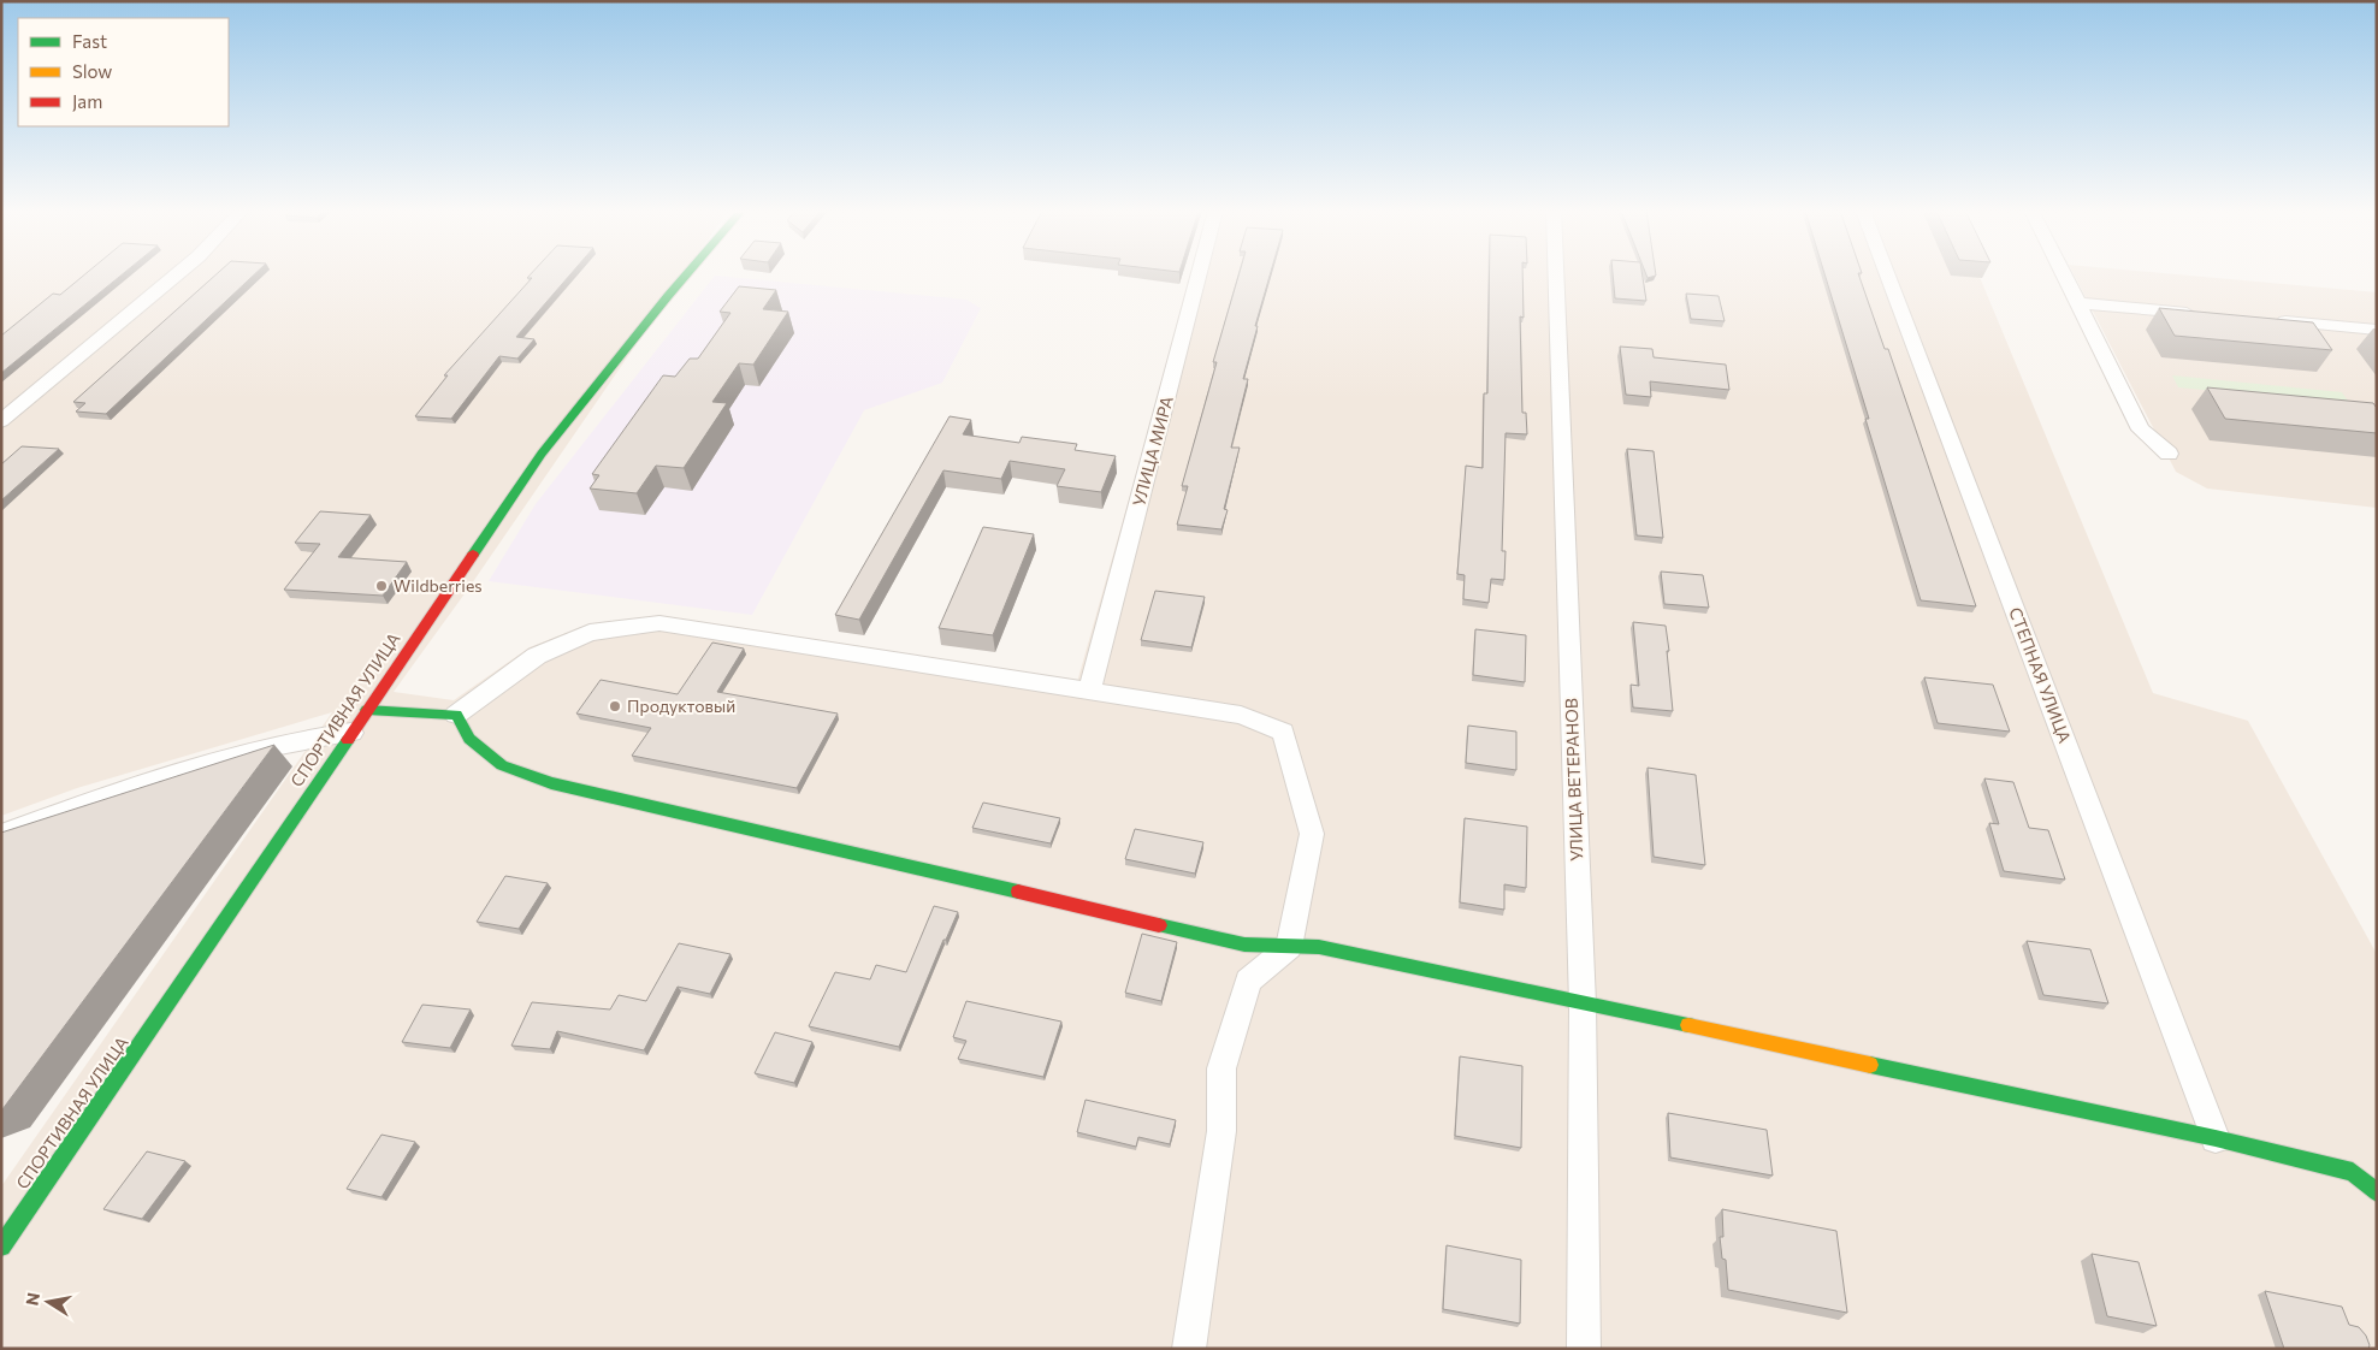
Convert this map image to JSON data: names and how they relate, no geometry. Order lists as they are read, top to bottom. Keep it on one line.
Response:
{"streets":{"street":["УЛИЦА МИРА","СТЕПНАЯ УЛИЦА","СПОРТИВНАЯ УЛИЦА","УЛИЦА ВЕТЕРАНОВ"]},"places":["Wildberries","Продуктовый"],"legend":["Fast","Slow","Jam"],"north":"left"}
